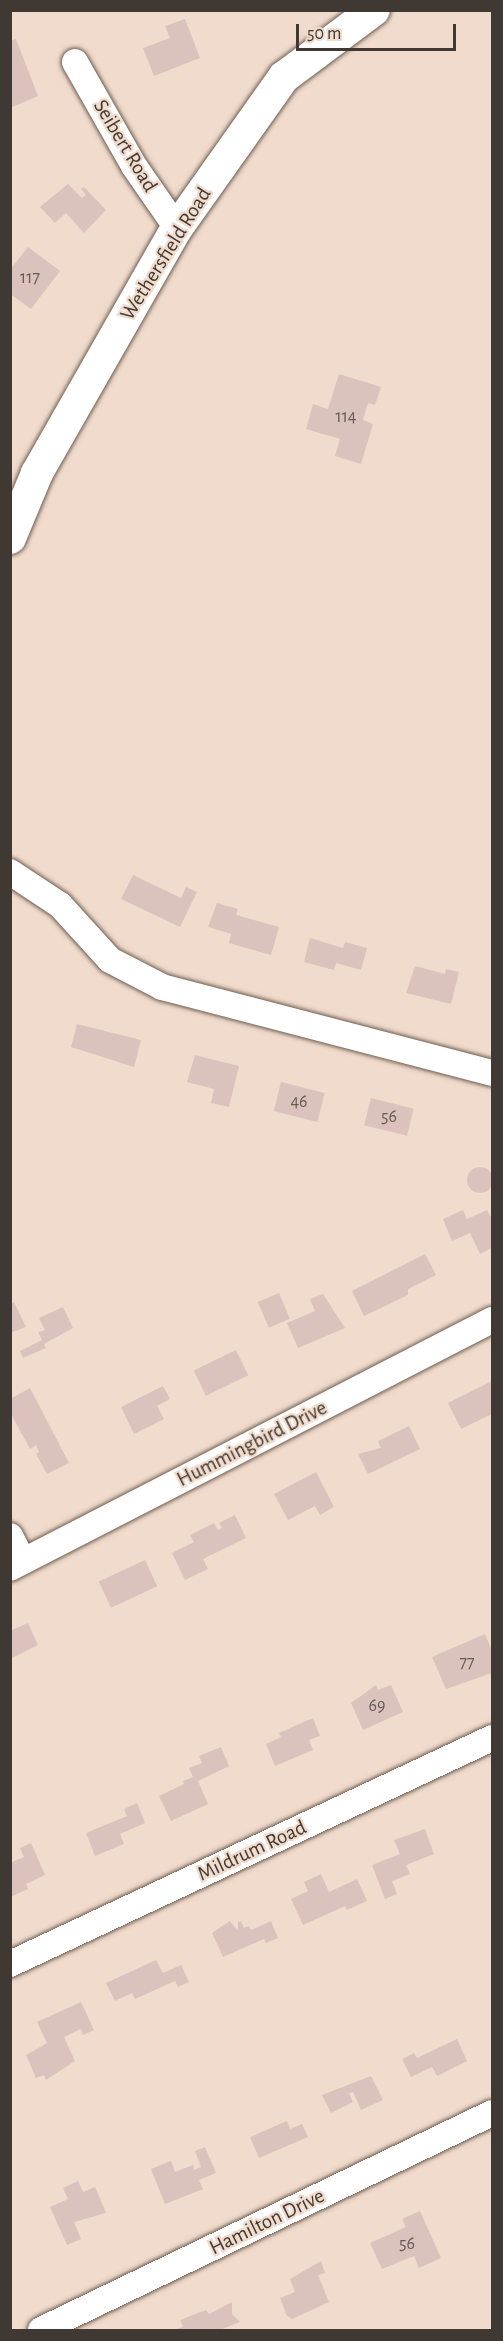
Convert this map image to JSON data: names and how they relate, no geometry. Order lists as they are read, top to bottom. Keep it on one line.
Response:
{"streets":{"street":["Seibert Road","Wethersfield Road","Hummingbird Drive","Mildrum Road","Hamilton Drive"]},"crossings":[["Seibert Road","Wethersfield Road"]],"house_numbers":["117","114","46","56","77","69","56"],"scale_bar":"50 m"}
